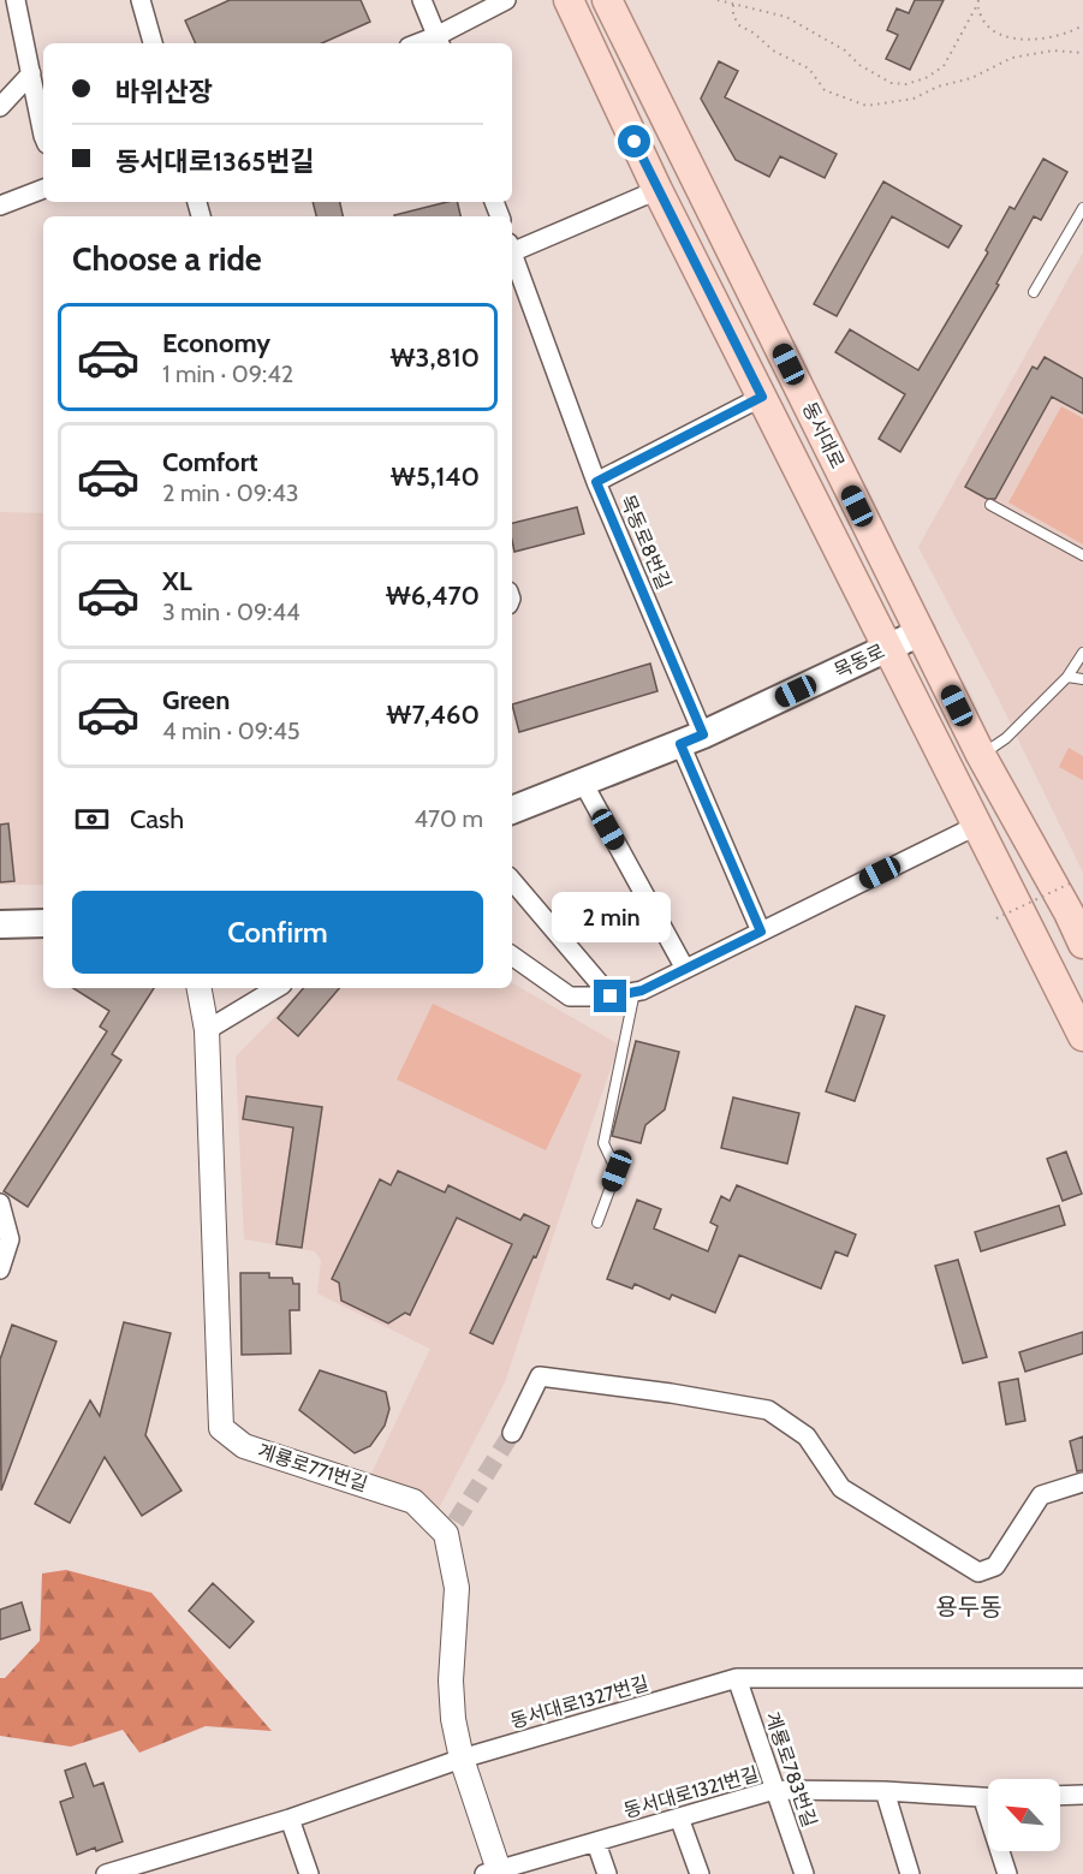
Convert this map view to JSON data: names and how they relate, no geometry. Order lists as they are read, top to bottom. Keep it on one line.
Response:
{"streets":{"main road":["동서대로","목동로"],"street":["목동로8번길","계룡로771번길","동서대로1327번길","계룡로783번길","동서대로1321번길"]},"crossings":[["동서대로","목동로"],["목동로8번길","목동로"],["계룡로771번길","동서대로1327번길"],["계룡로771번길","동서대로1321번길"],["동서대로1327번길","계룡로783번길"],["계룡로783번길","동서대로1321번길"]],"districts":["용두동"],"north":"top left","page":{"banner":["바위산장","동서대로1365번길"],"heading":"Choose a ride","list":[{"name":"Economy","note":"1 min · 09:42","value":"₩3,810"},{"name":"Comfort","note":"2 min · 09:43","value":"₩5,140"},{"name":"XL","note":"3 min · 09:44","value":"₩6,470"},{"name":"Green","note":"4 min · 09:45","value":"₩7,460"}],"pay":["Cash","470 m"],"buttons":"Confirm","bubble":"2 min"}}
